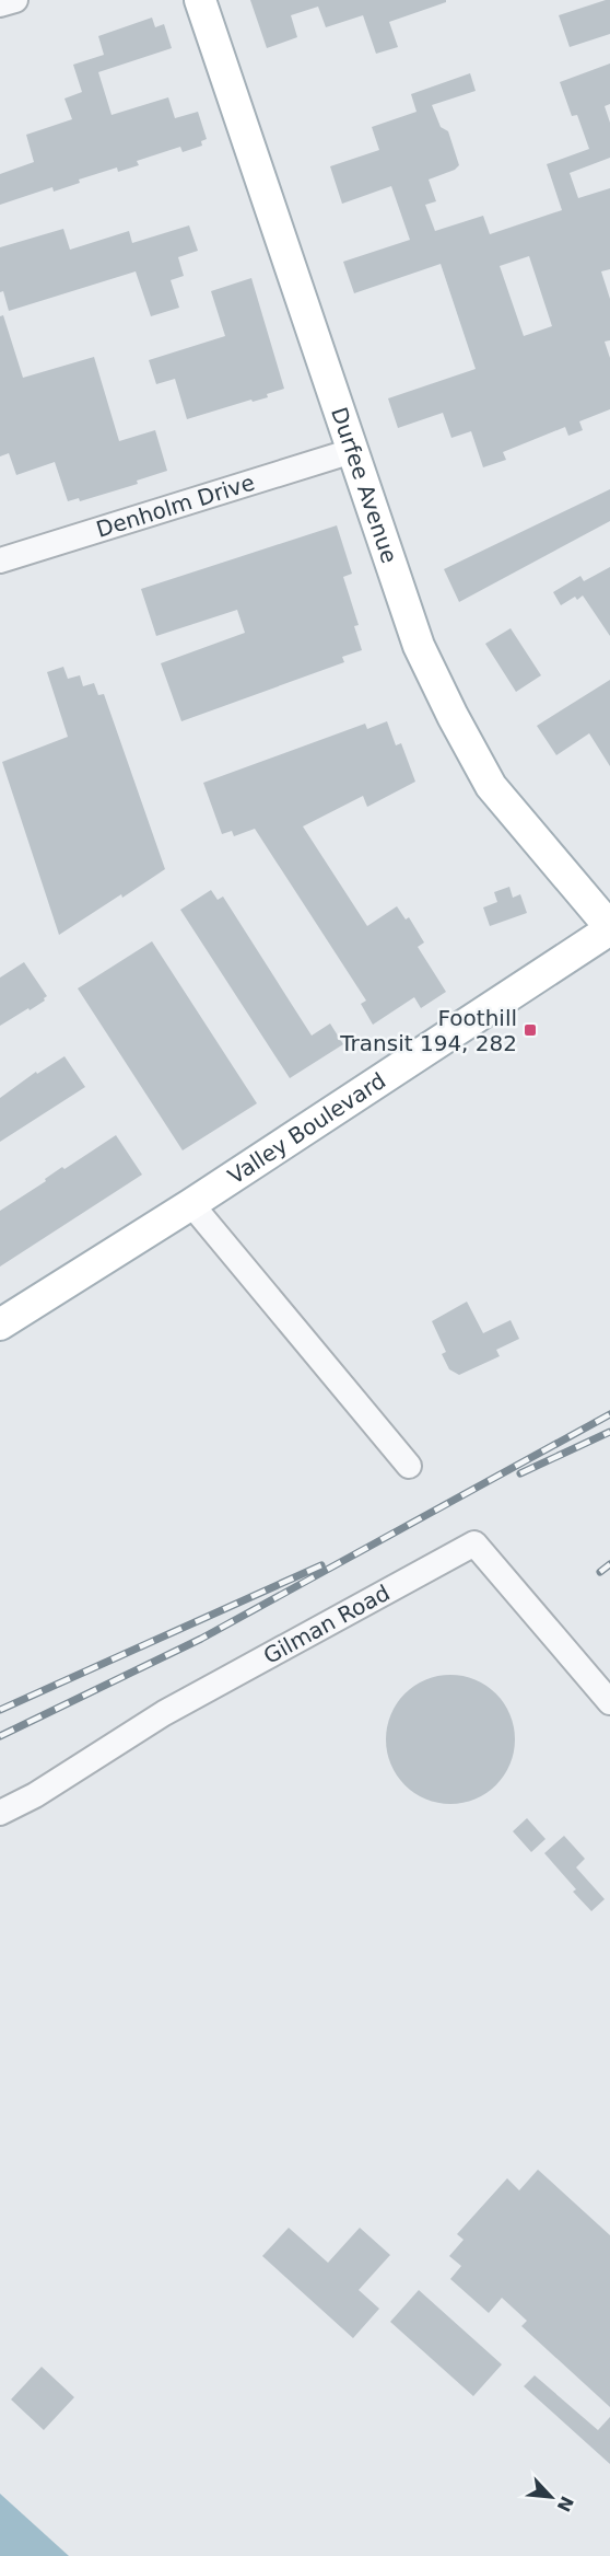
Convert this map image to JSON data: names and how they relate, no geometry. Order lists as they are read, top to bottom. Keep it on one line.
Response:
{"streets":{"main road":["Durfee Avenue","Valley Boulevard"],"street":["Denholm Drive","Gilman Road"]},"crossings":[["Durfee Avenue","Denholm Drive"],["Durfee Avenue","Valley Boulevard"]],"places":{"transit":["Foothill Transit 194, 282"]},"north":"bottom right"}
